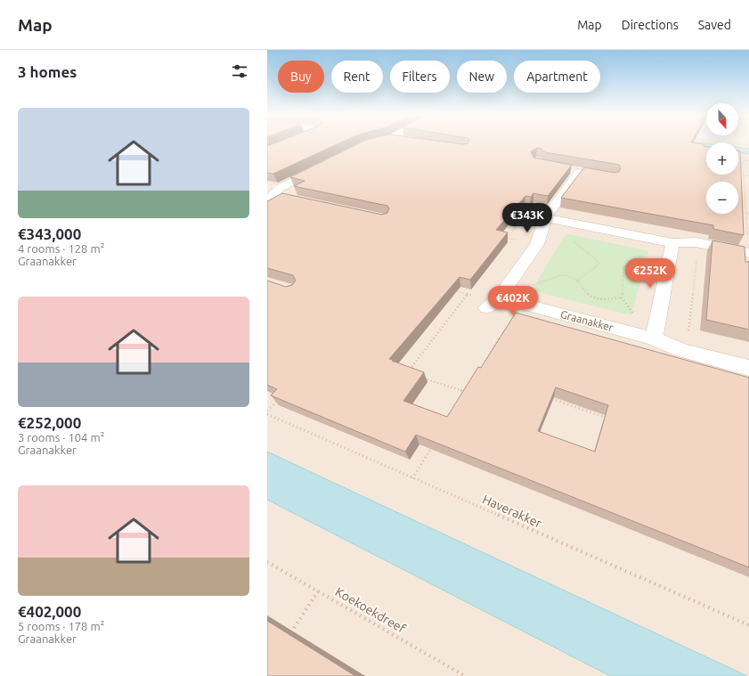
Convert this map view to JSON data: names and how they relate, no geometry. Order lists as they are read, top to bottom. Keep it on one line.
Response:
{"streets":{"street":["Graanakker"],"path":["Haverakker","Koekoekdreef"]},"north":"bottom","page":{"header":"Map","nav":["Map","Directions","Saved"],"heading":"3 homes","chip":["Buy","Rent","Filters","New","Apartment"],"list":[{"name":"€343,000","note":"4 rooms · 128 m² · Graanakker"},{"name":"€252,000","note":"3 rooms · 104 m² · Graanakker"},{"name":"€402,000","note":"5 rooms · 178 m² · Graanakker"}],"map_buttons":["+","−"],"price":["€343K","€252K","€402K"]}}
